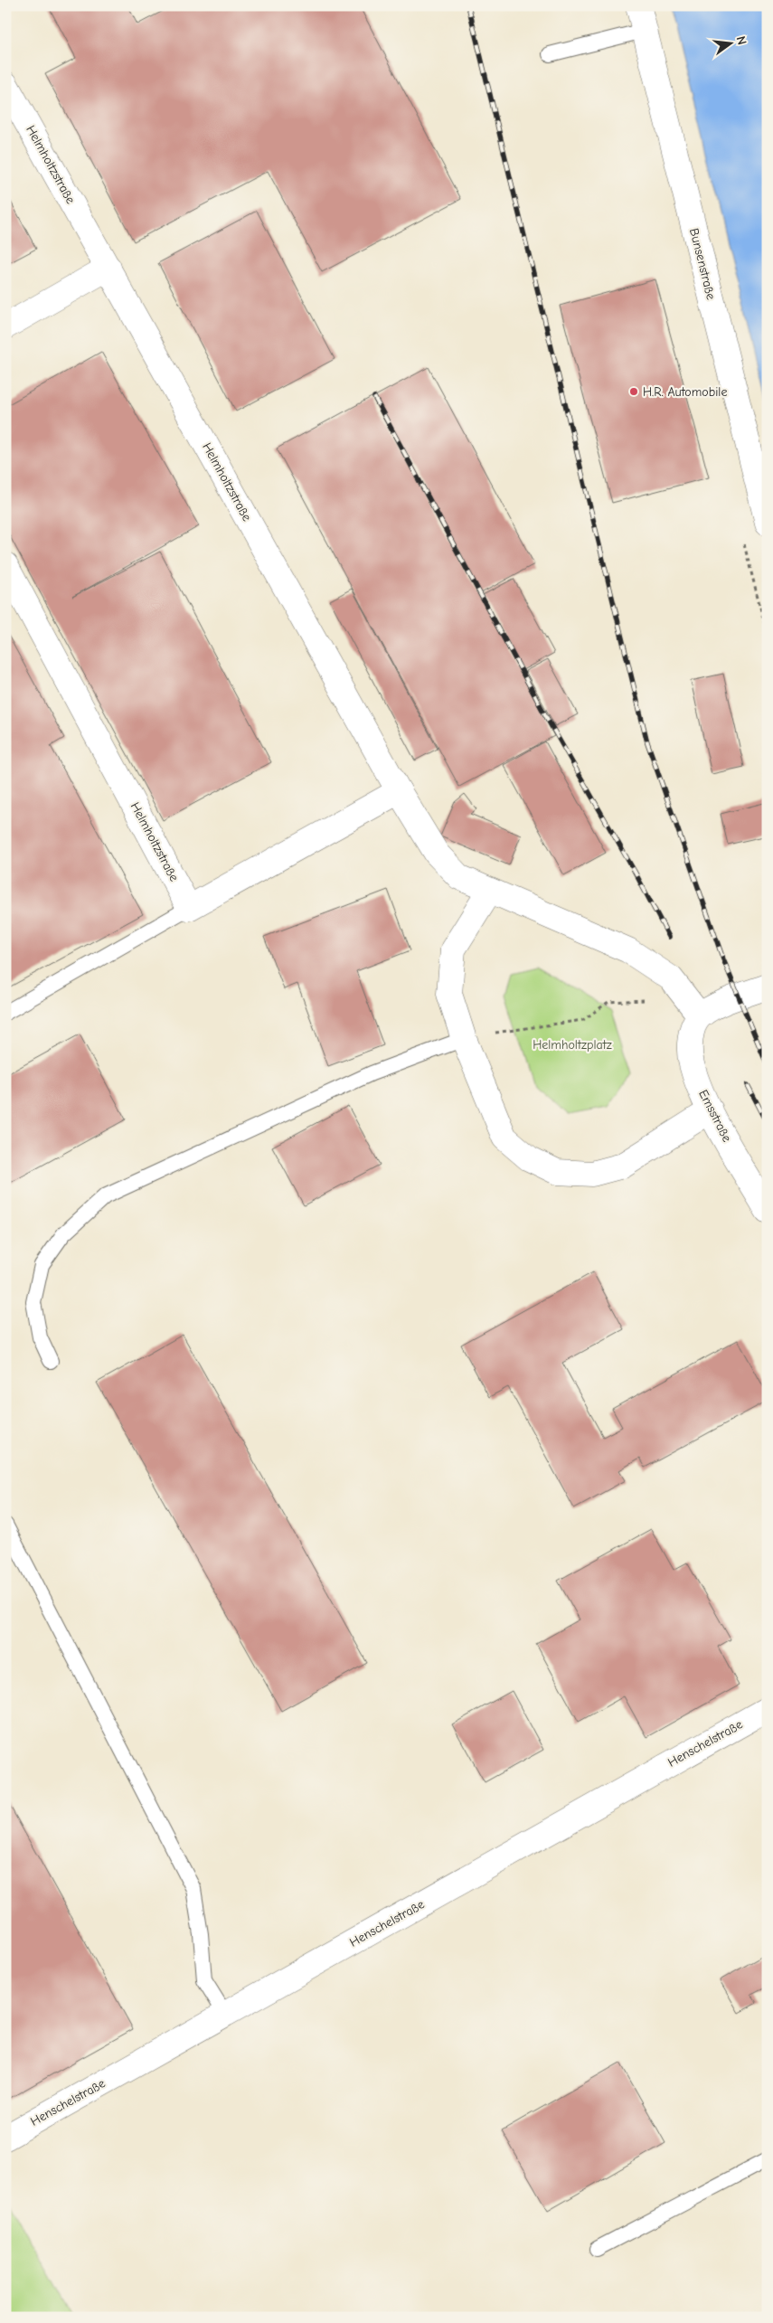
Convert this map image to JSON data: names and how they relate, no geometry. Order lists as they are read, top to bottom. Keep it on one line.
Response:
{"streets":{"street":["Helmholtzstraße","Bunsenstraße","Emsstraße","Henschelstraße"]},"parks":["Helmholtzplatz"],"places":["H.R. Automobile"],"north":"right"}
